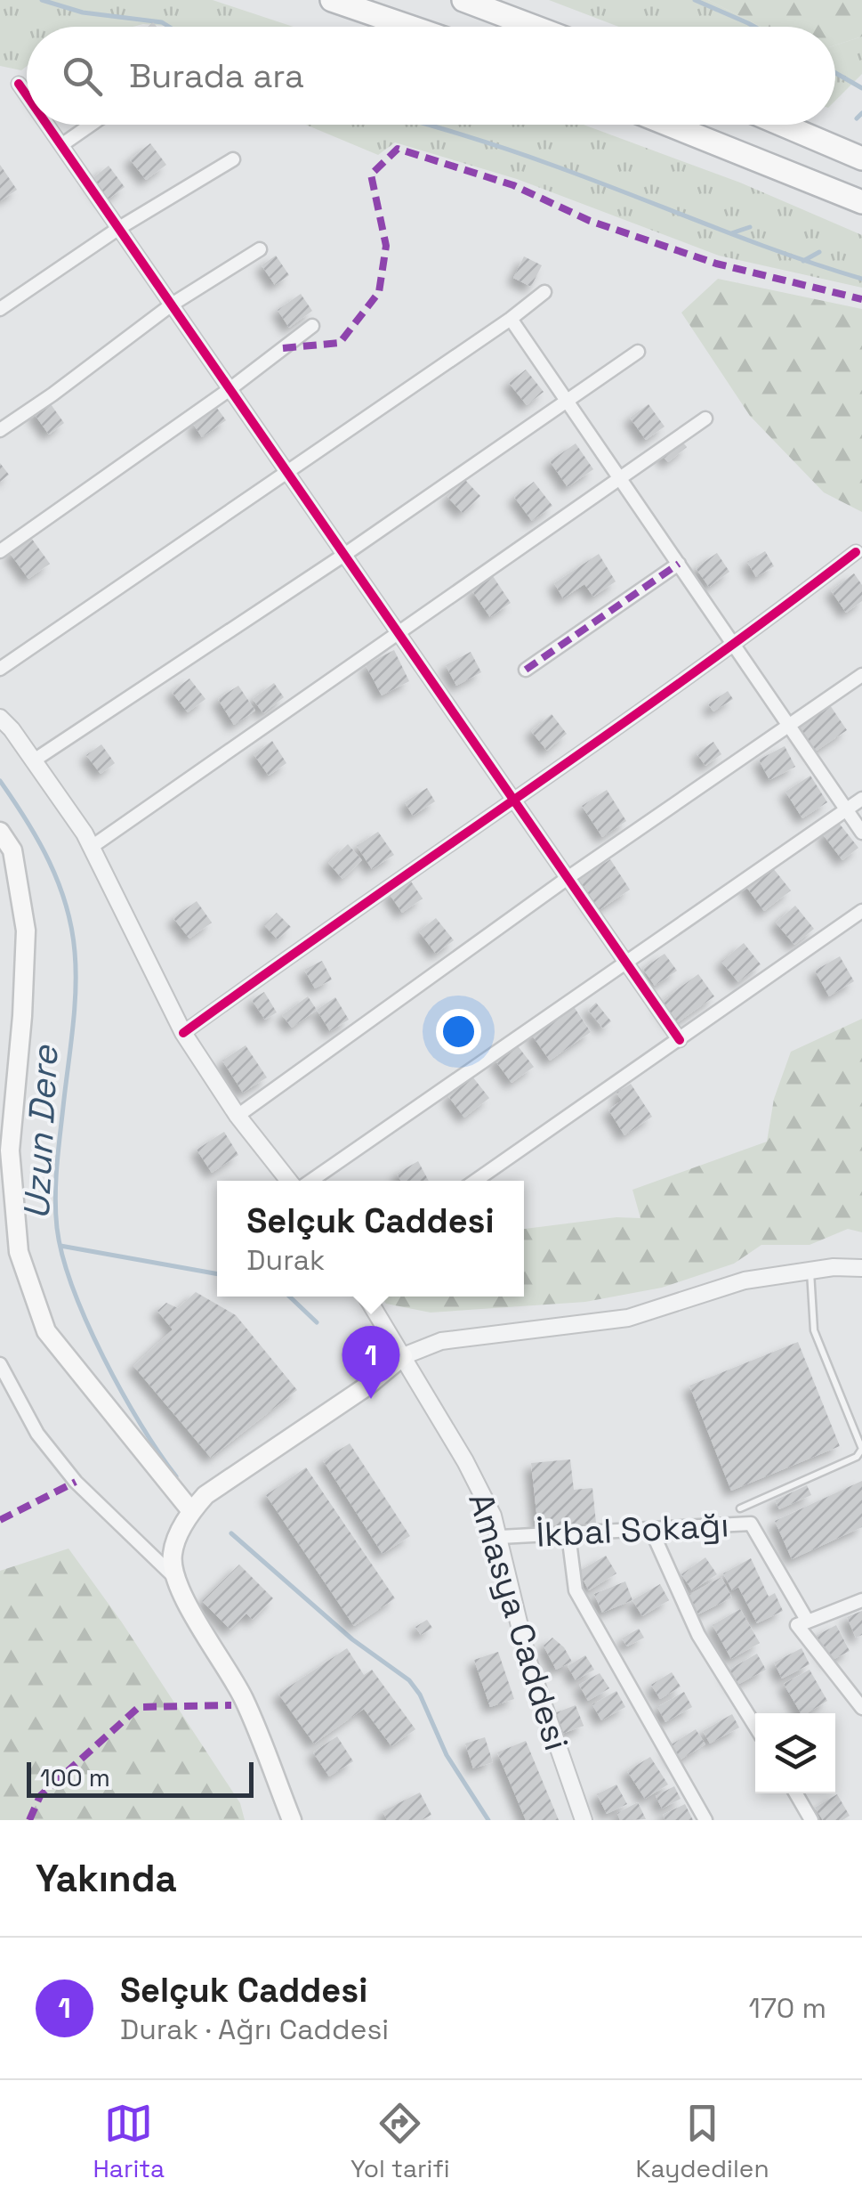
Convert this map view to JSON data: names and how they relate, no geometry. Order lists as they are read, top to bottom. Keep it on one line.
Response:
{"streets":{"street":["İkbal Sokağı","Amasya Caddesi"]},"crossings":[["İkbal Sokağı","Amasya Caddesi"]],"water":["Uzun Dere"],"scale_bar":"100 m","page":{"search":"Burada ara","popup":["Selçuk Caddesi","Durak"],"pins":"1","scale":"100 m","heading":"Yakında","list":[{"mark":"1","name":"Selçuk Caddesi","note":"Durak · Ağrı Caddesi","value":"170 m"}],"nav":["Harita","Yol tarifi","Kaydedilen"]}}
